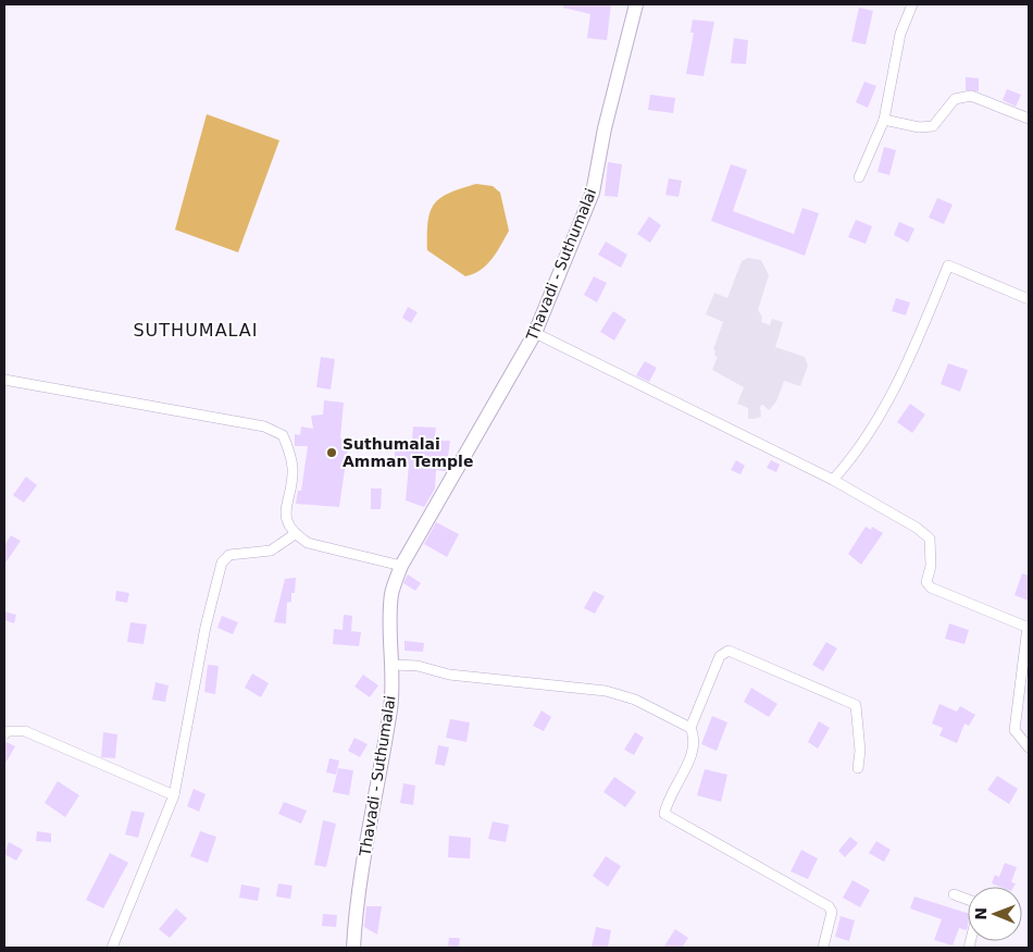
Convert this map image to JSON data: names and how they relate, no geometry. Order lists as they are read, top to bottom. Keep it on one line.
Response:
{"streets":{"main road":["Thavadi - Suthumalai"]},"districts":["SUTHUMALAI"],"places":["Suthumalai Amman Temple"],"north":"left"}
